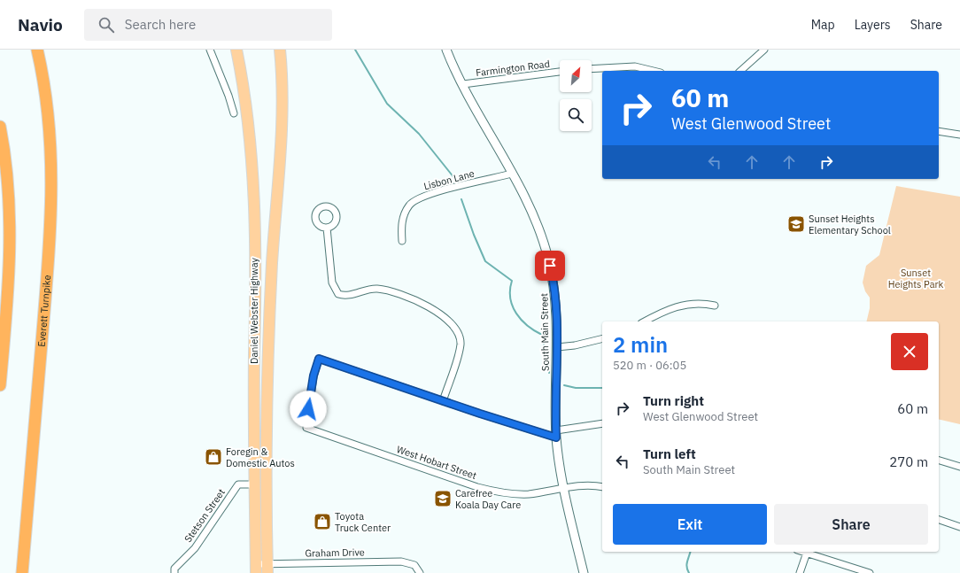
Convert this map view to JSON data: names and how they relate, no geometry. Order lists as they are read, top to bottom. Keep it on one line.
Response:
{"streets":{"highway":["Everett Turnpike"],"main road":["Daniel Webster Highway"],"street":["Farmington Road","Lisbon Lane","South Main Street","West Hobart Street","Stetson Street","Graham Drive"]},"crossings":[["Farmington Road","South Main Street"],["Lisbon Lane","South Main Street"],["Daniel Webster Highway","Stetson Street"],["Daniel Webster Highway","Graham Drive"],["South Main Street","West Hobart Street"]],"parks":["Sunset Heights Park"],"places":{"school or university":["Sunset Heights Elementary School","Carefree Koala Day Care"],"shop":["Foregin & Domestic Autos","Toyota Truck Center"]},"north":"top right","page":{"header":"Navio","search":"Search here","nav":["Map","Layers","Share"],"turn":["60 m","West Glenwood Street"],"heading":["2 min","520 m · 06:05"],"list":[{"name":"Turn right","note":"West Glenwood Street","value":"60 m"},{"name":"Turn left","note":"South Main Street","value":"270 m"}],"buttons":["Exit","Share"]}}
